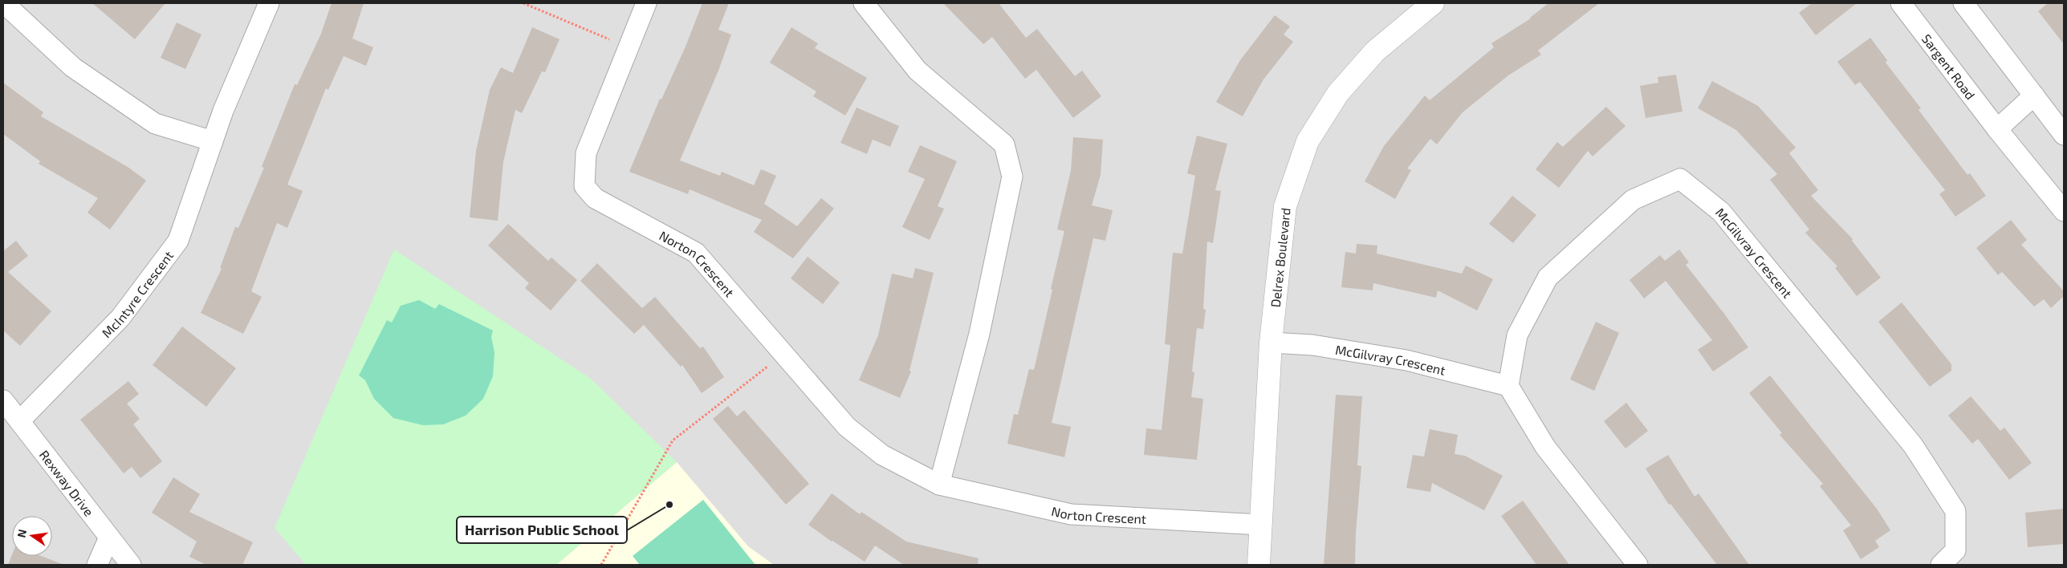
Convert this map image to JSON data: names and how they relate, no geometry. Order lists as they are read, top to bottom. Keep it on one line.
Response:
{"streets":{"street":["Sargent Road","McGilvray Crescent","Delrex Boulevard","Norton Crescent","McIntyre Crescent","Rexway Drive"]},"crossings":[["McGilvray Crescent","Delrex Boulevard"],["Delrex Boulevard","Norton Crescent"],["McIntyre Crescent","Rexway Drive"]],"places":["Harrison Public School"],"north":"left"}
